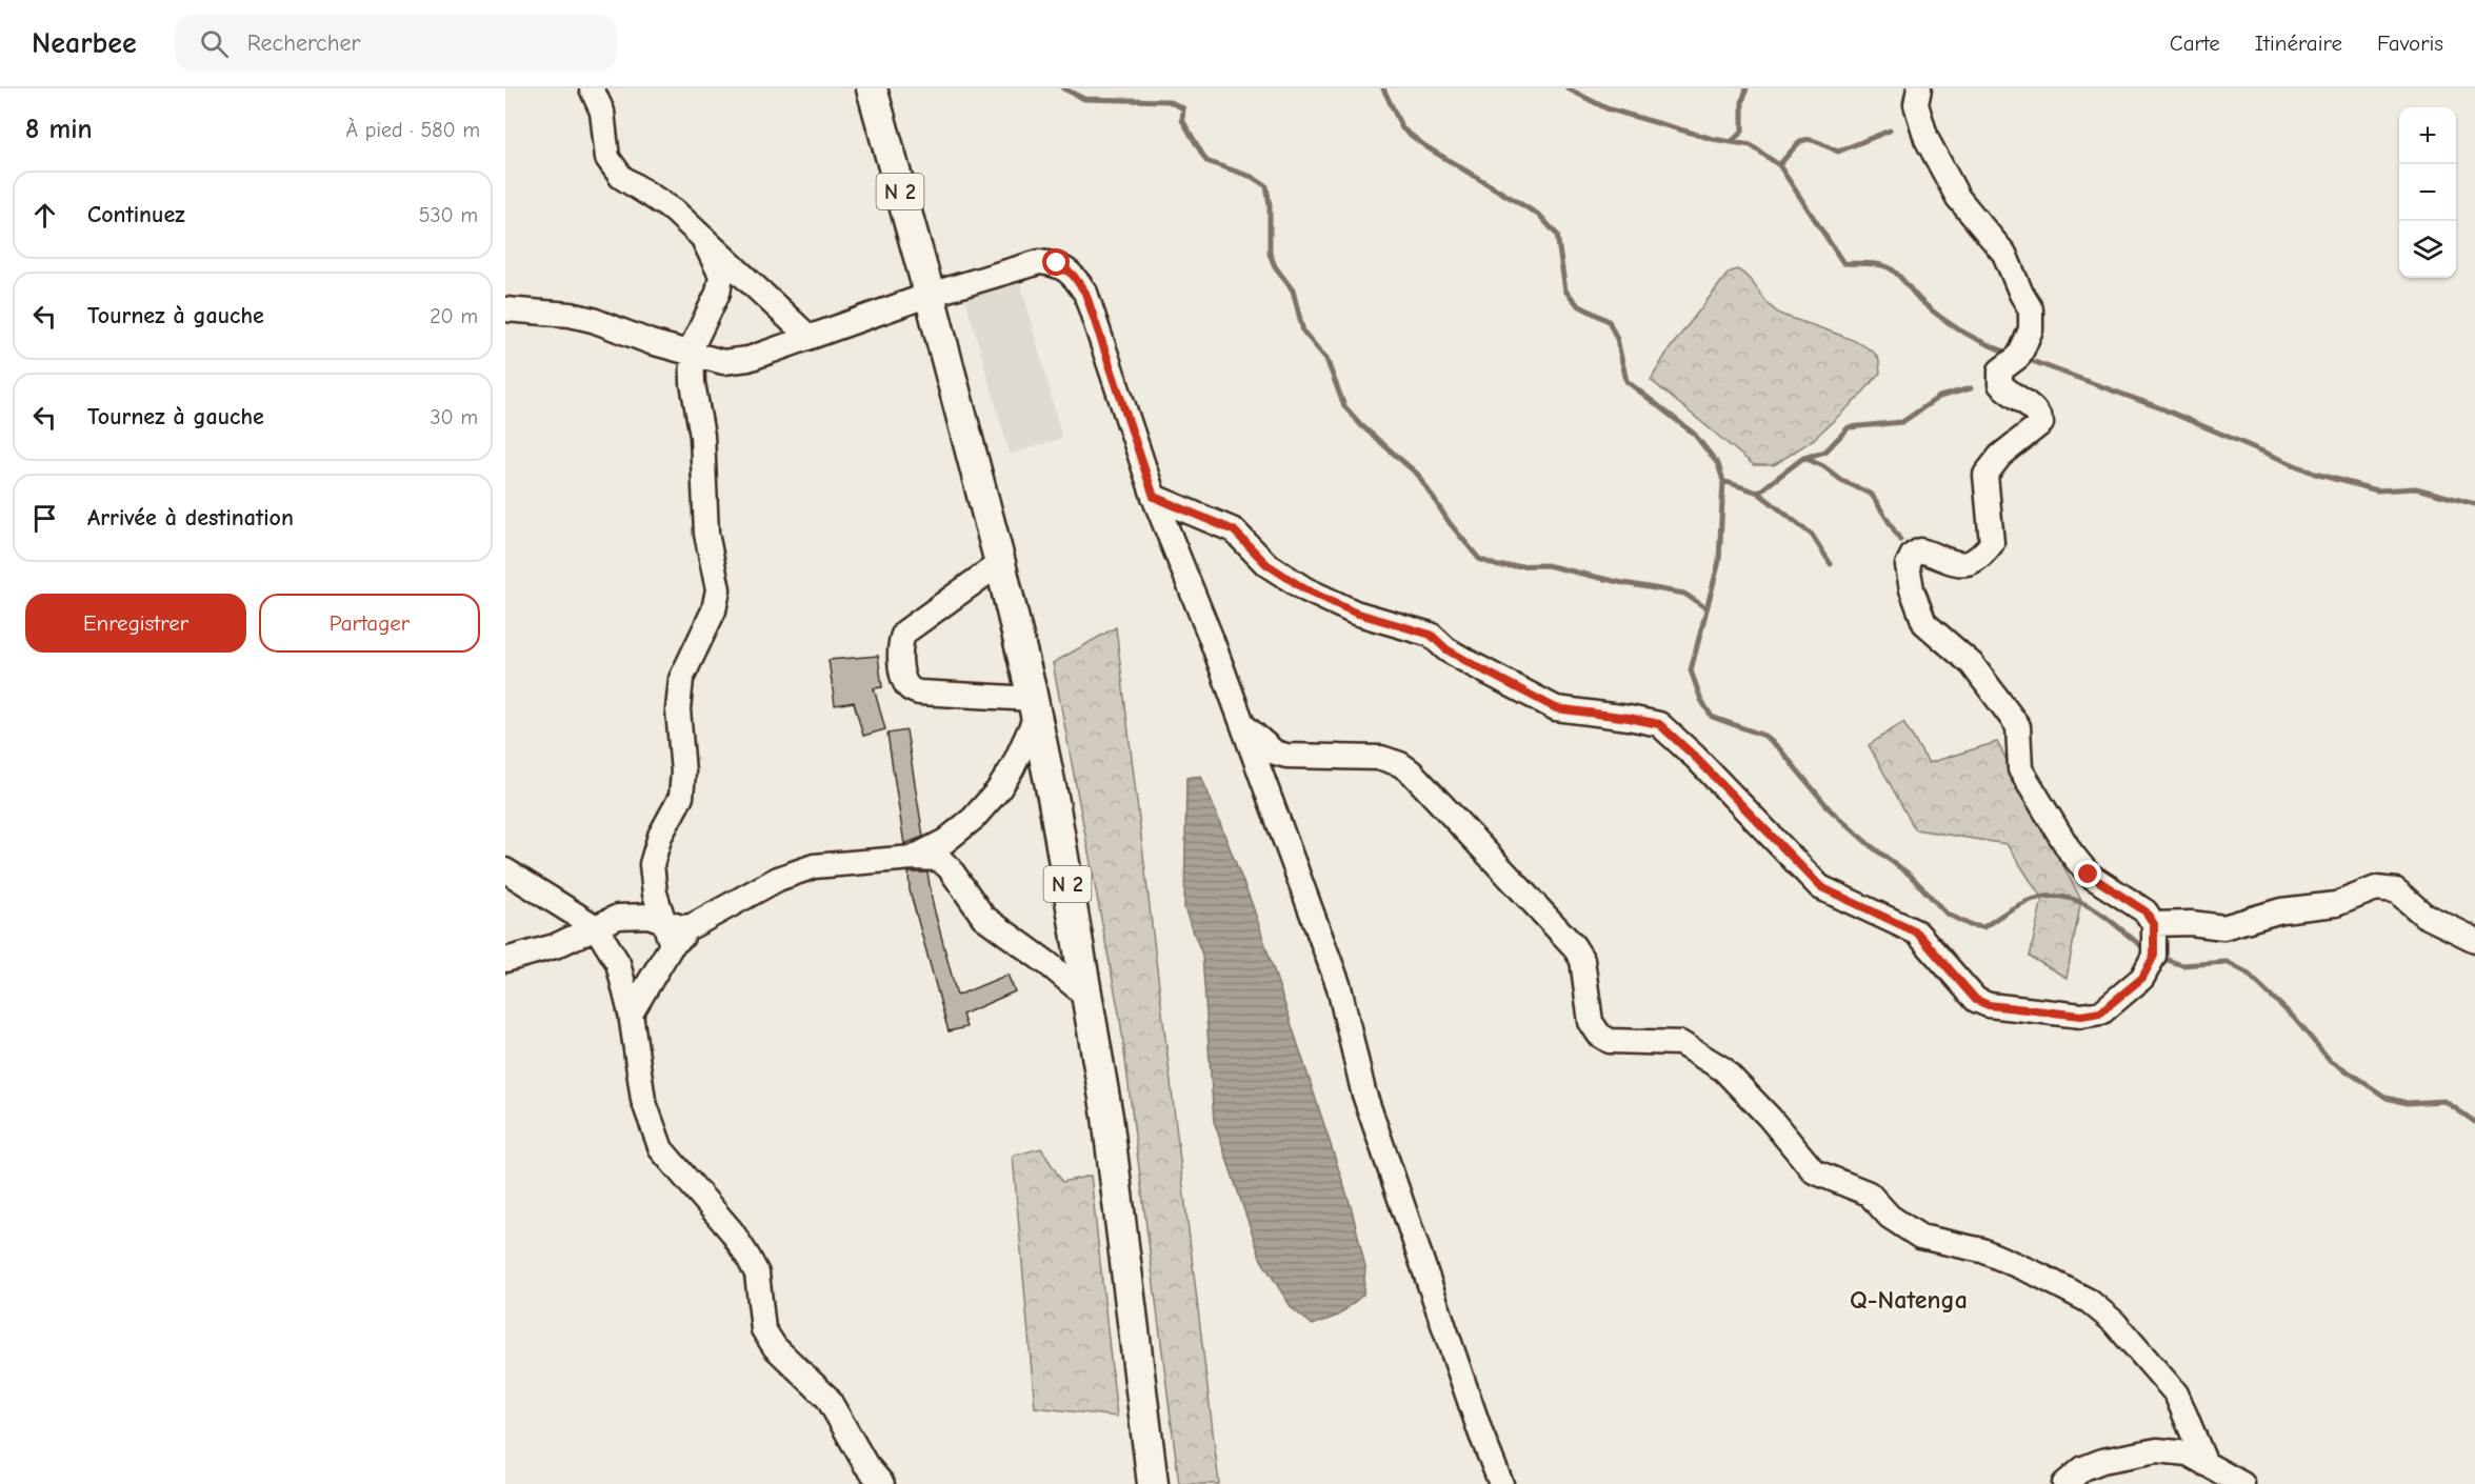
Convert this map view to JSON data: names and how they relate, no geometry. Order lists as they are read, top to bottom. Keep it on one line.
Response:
{"streets":{"main road":["N 2"]},"districts":["Q-Natenga"],"page":{"header":"Nearbee","search":"Rechercher","nav":["Carte","Itinéraire","Favoris"],"heading":["8 min","À pied · 580 m"],"map_buttons":["+","−"],"list":[["Continuez","530 m"],["Tournez à gauche","20 m"],["Tournez à gauche","30 m"],"Arrivée à destination"],"buttons":["Enregistrer","Partager"]}}
